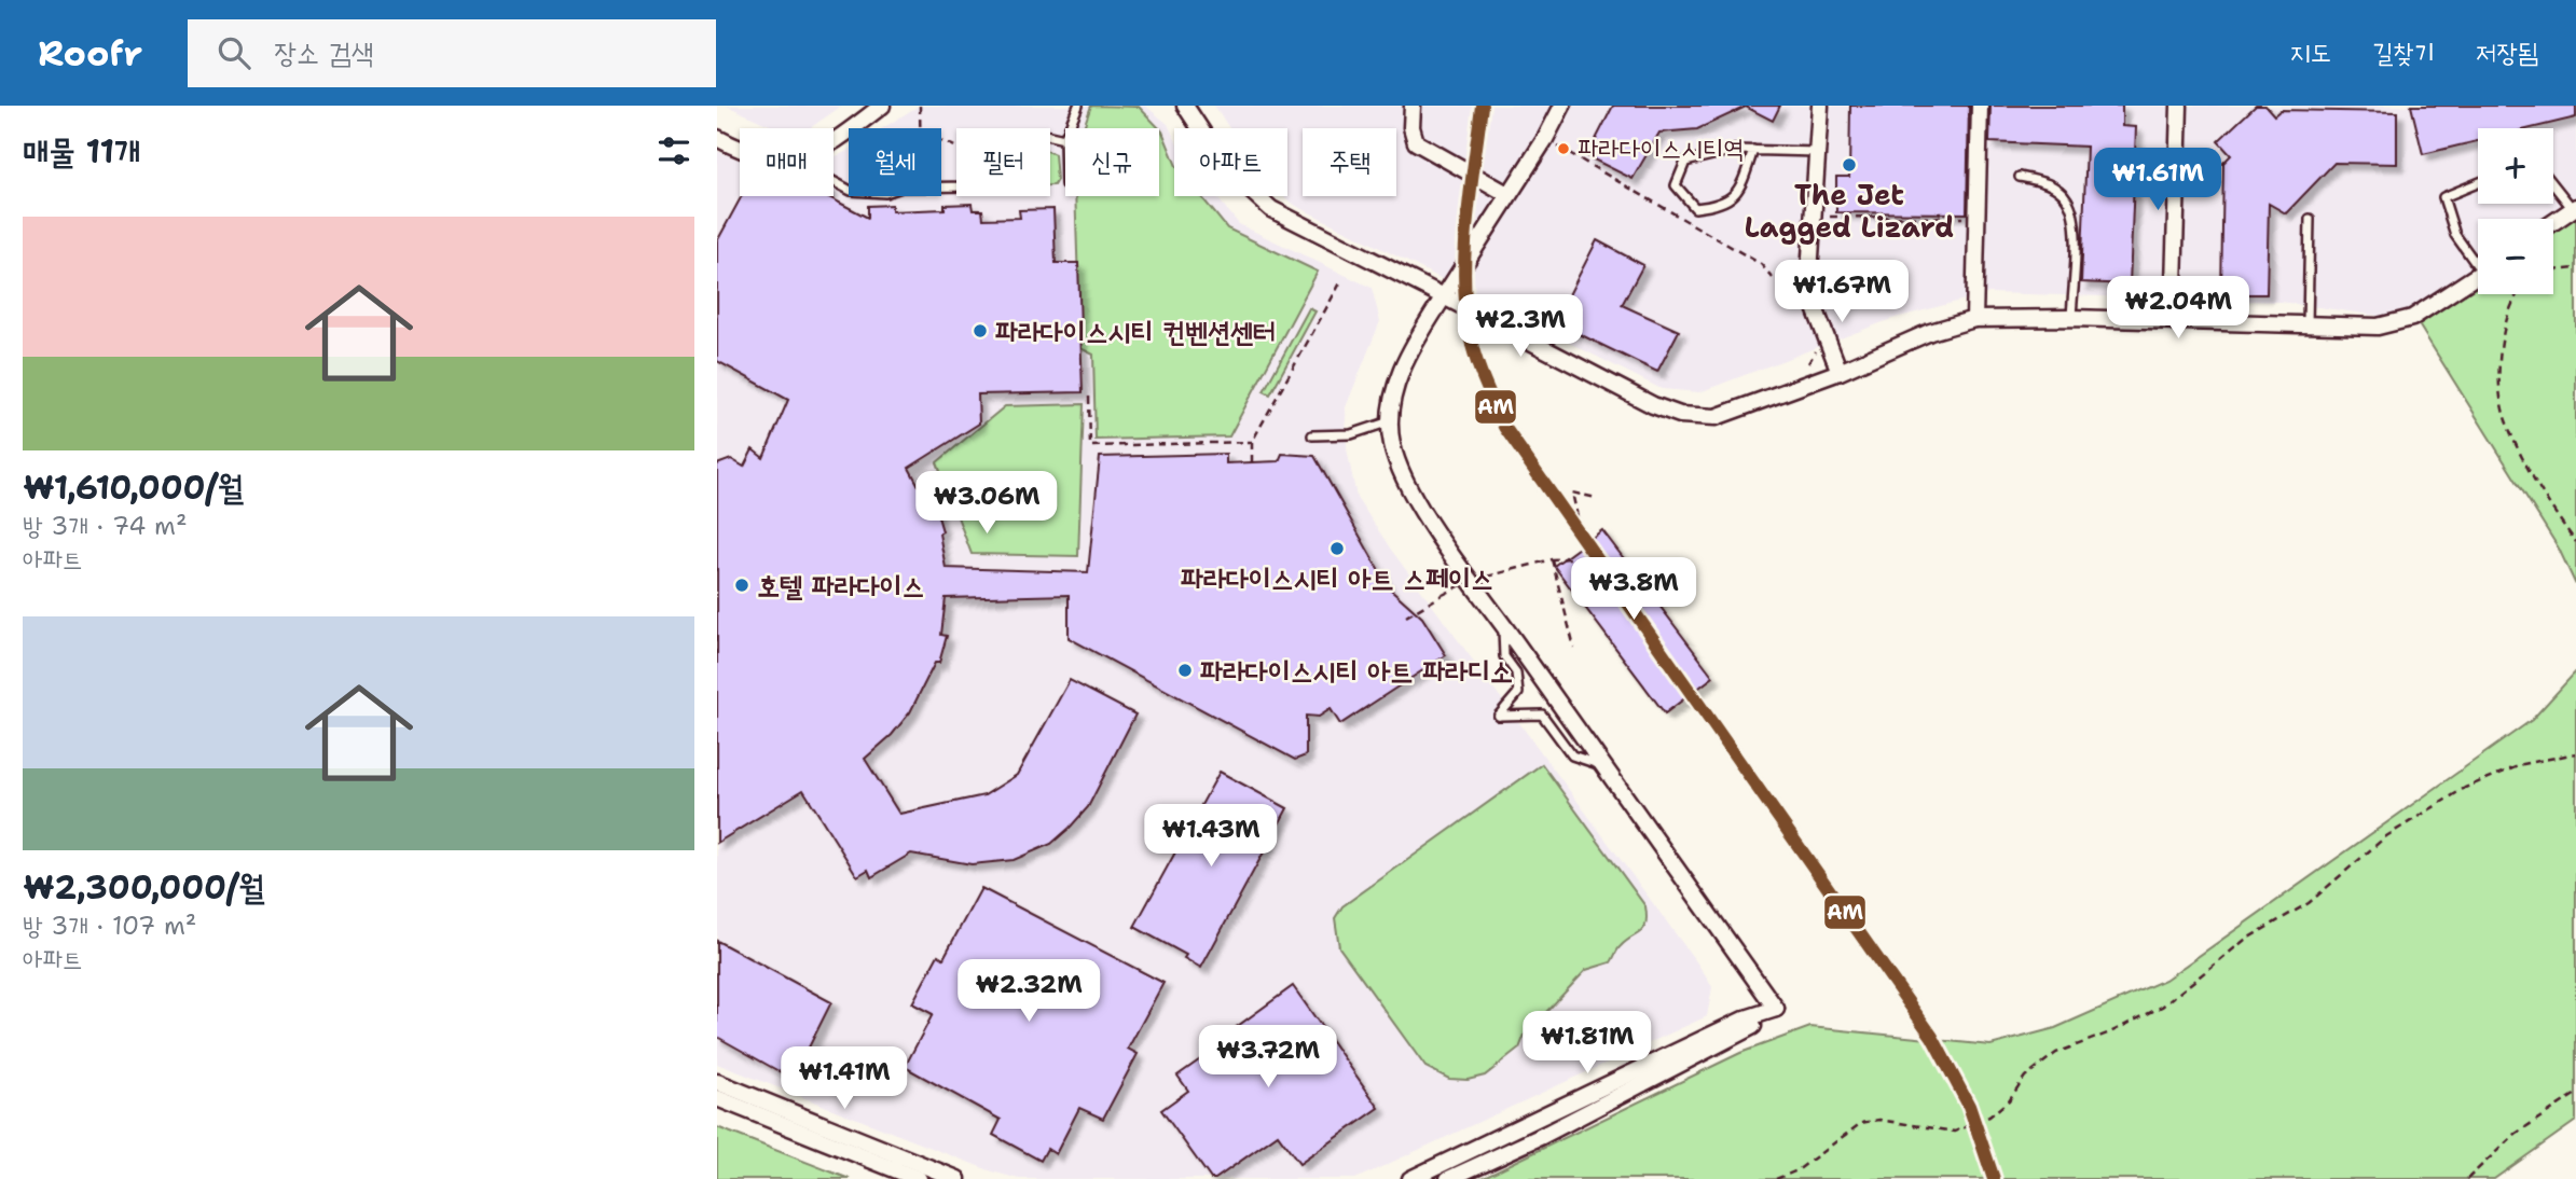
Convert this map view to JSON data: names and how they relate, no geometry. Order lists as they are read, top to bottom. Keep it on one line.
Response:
{"places":["파라다이스시티역","The Jet Lagged Lizard","파라다이스시티 컨벤션센터","파라다이스시티 아트 스페이스","호텔 파라다이스","파라다이스시티 아트 파라디소"],"lines":["transit line AM"],"page":{"header":"Roofr","search":"장소 검색","nav":["지도","길찾기","저장됨"],"heading":"매물 11개","map_buttons":["+","−"],"chip":["매매","월세","필터","신규","아파트","주택"],"price":["₩1.61M","₩1.67M","₩2.04M","₩2.3M","₩3.06M","₩3.8M","₩1.43M","₩2.32M","₩1.81M","₩3.72M","₩1.41M"],"list":[{"name":"₩1,610,000/월","note":"방 3개 · 74 m² · 아파트"},{"name":"₩2,300,000/월","note":"방 3개 · 107 m² · 아파트"}]}}
